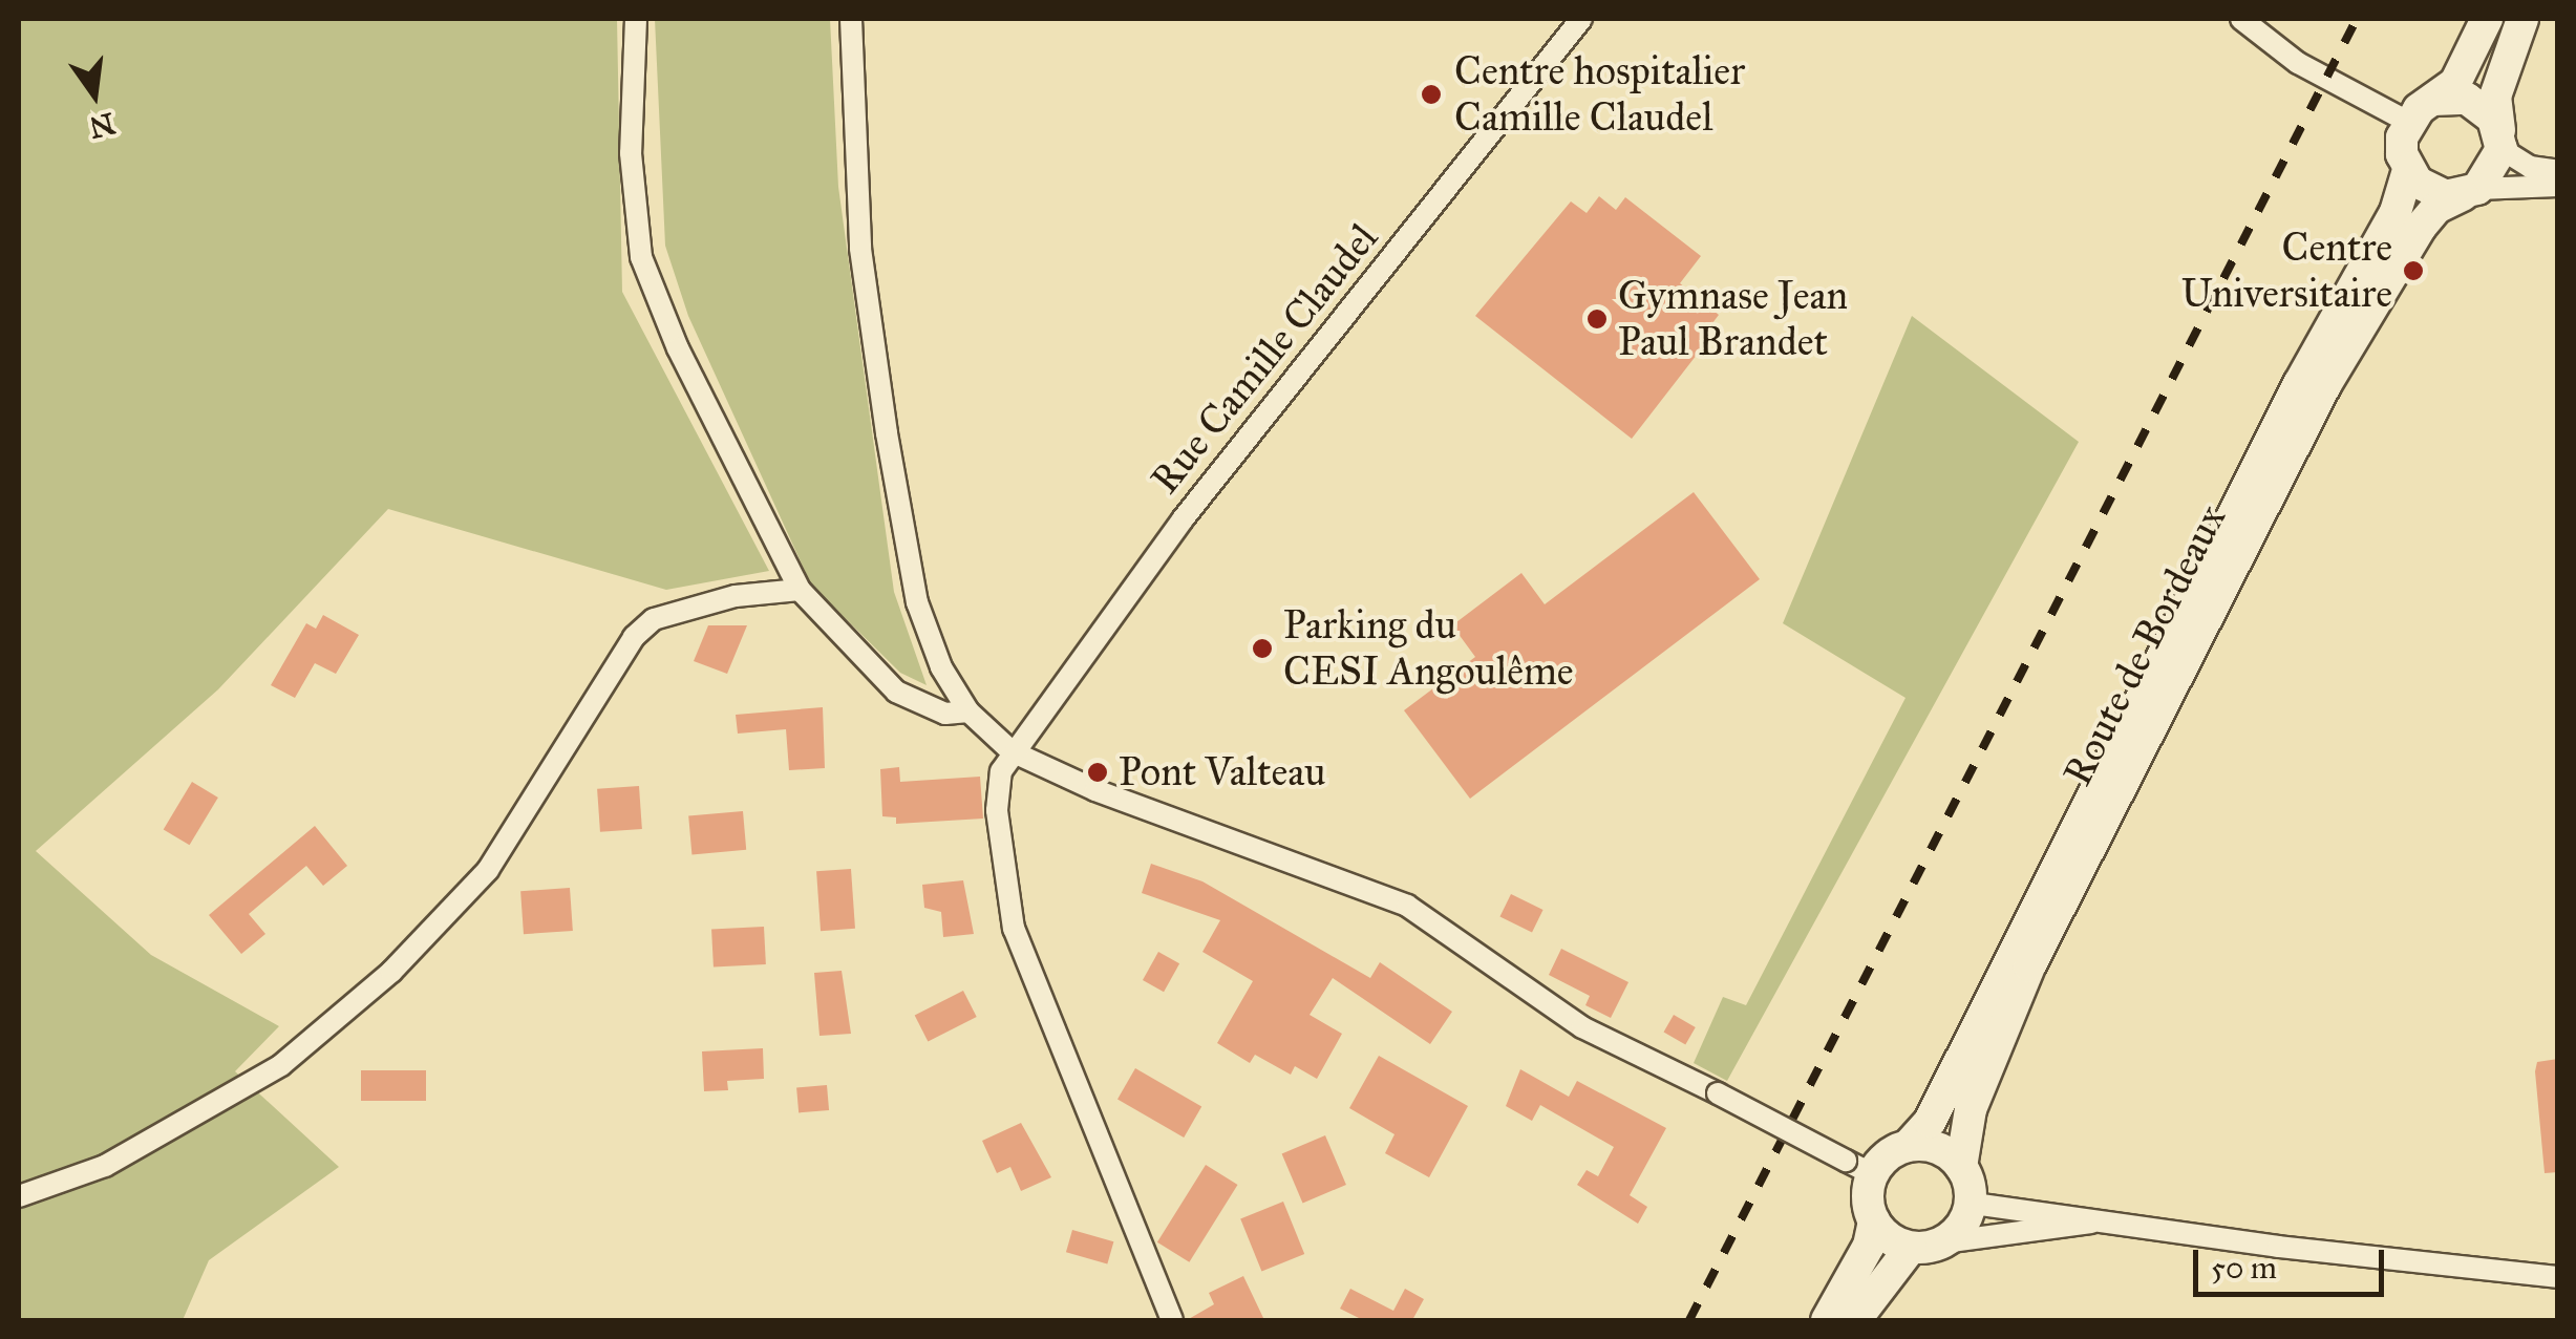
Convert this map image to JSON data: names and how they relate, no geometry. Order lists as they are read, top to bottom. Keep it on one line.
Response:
{"streets":{"main road":["Route de Bordeaux"],"street":["Rue Camille Claudel"]},"places":["Centre hospitalier Camille Claudel","Centre Universitaire","Gymnase Jean Paul Brandet","Parking du CESI Angoulême","Pont Valteau"],"scale_bar":"50 m","north":"bottom"}
